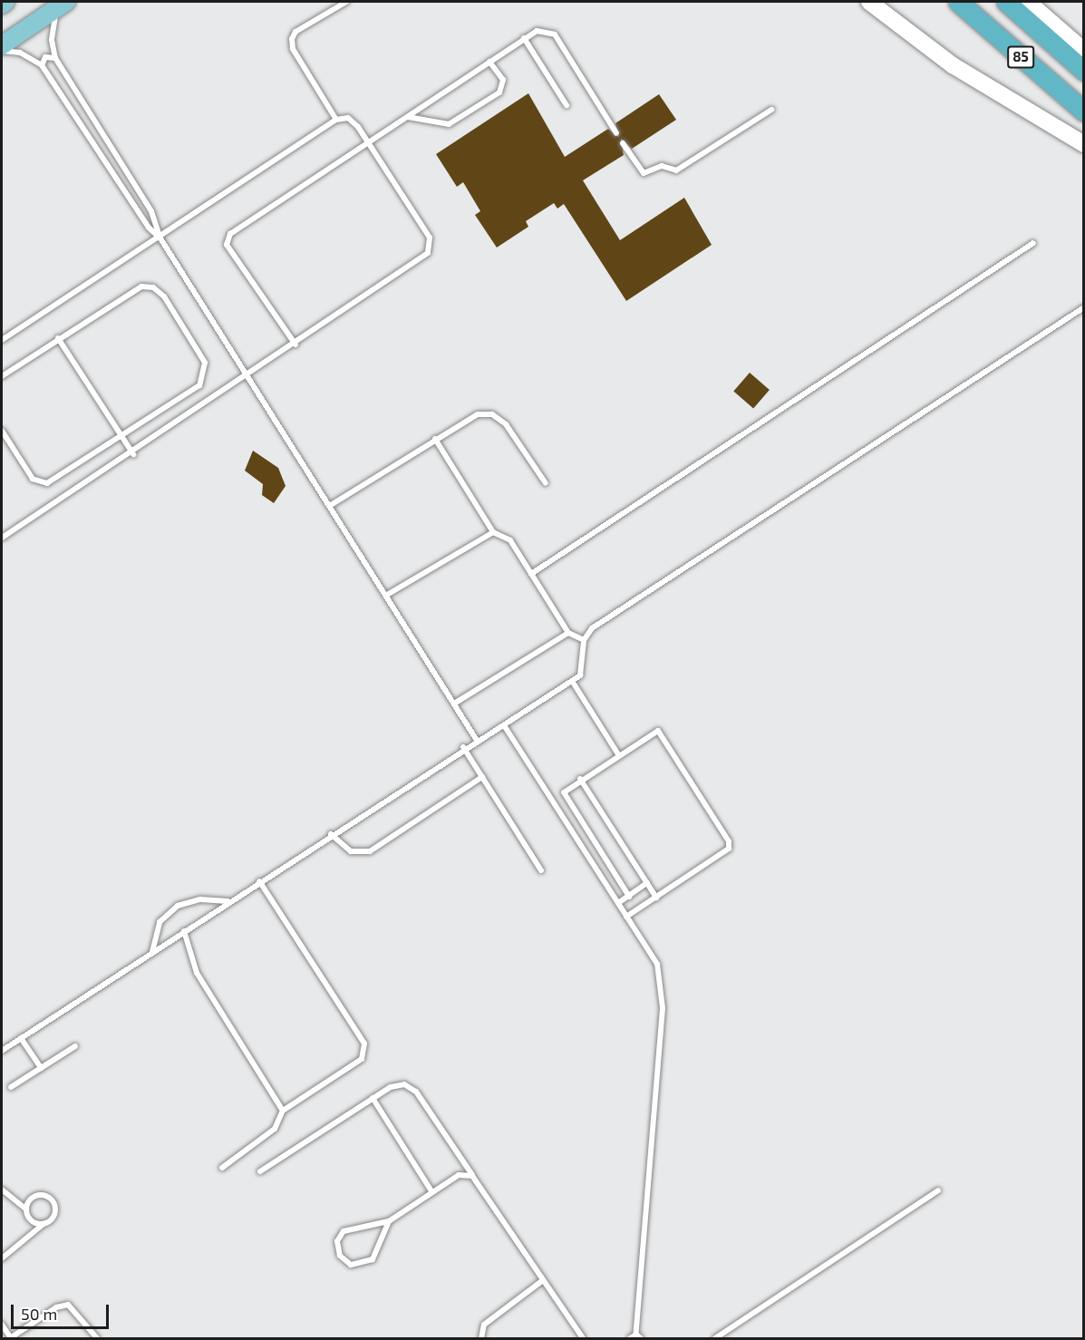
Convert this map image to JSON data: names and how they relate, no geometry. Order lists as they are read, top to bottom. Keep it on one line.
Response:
{"streets":{"highway":["85"]},"scale_bar":"50 m"}
